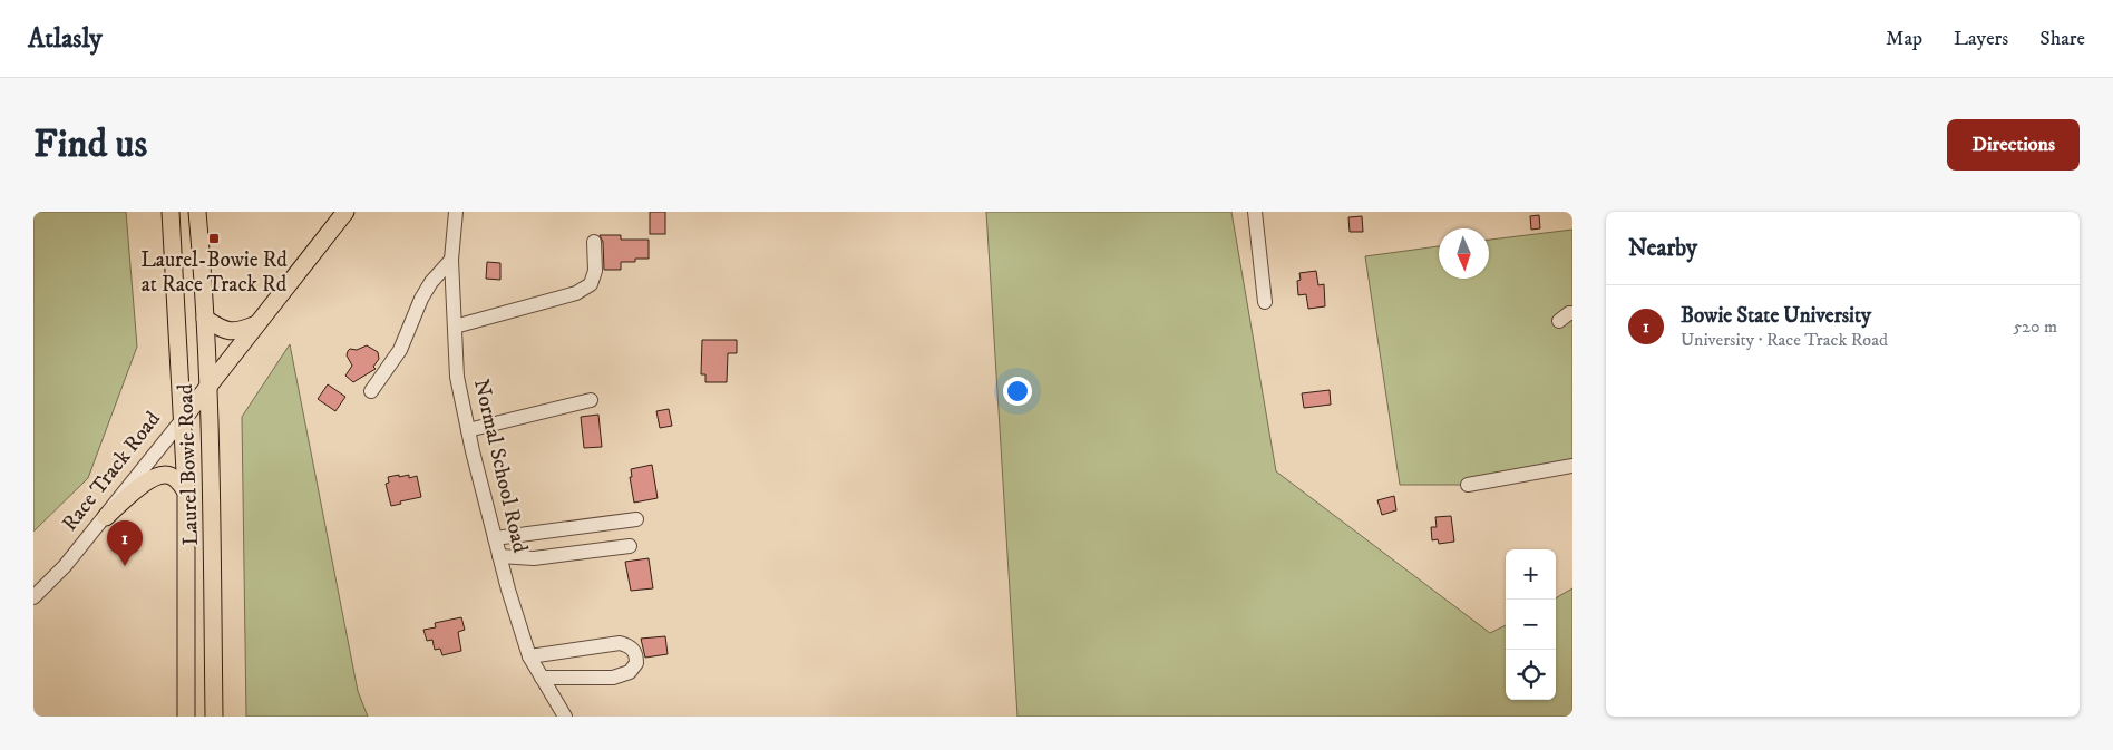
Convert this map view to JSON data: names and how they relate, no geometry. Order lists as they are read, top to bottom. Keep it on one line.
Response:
{"streets":{"main road":["Laurel Bowie Road","Race Track Road"],"street":["Normal School Road"]},"crossings":[["Laurel Bowie Road","Race Track Road"]],"places":{"transit":["Laurel-Bowie Rd at Race Track Rd"]},"north":"bottom","page":{"header":"Atlasly","nav":["Map","Layers","Share"],"buttons":"Directions","title":"Find us","heading":"Nearby","list":[{"mark":"1","name":"Bowie State University","note":"University · Race Track Road","value":"520 m"}],"pins":"1","map_buttons":["+","−"]}}
